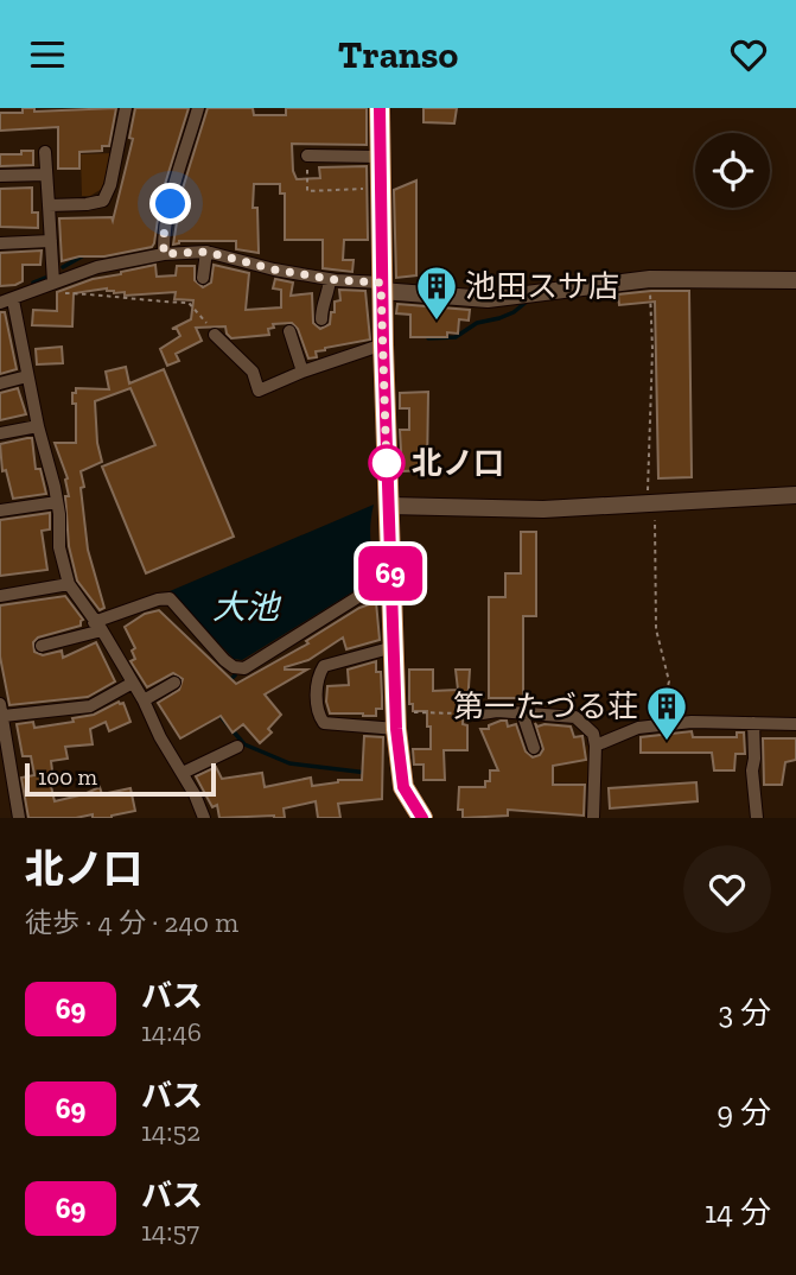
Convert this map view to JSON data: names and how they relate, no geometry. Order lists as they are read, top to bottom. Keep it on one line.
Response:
{"water":["大池"],"places":{"building":["池田スサ店","第一たづる荘"],"other":["北ノ口"]},"lines":["bus line 69"],"scale_bar":"100 m","page":{"header":"Transo","on_map":"69","scale":"100 m","heading":["北ノ口","徒歩 · 4 分 · 240 m"],"list":[{"mark":"69","name":"バス","note":"14:46","value":"3 分"},{"mark":"69","name":"バス","note":"14:52","value":"9 分"},{"mark":"69","name":"バス","note":"14:57","value":"14 分"}]}}
